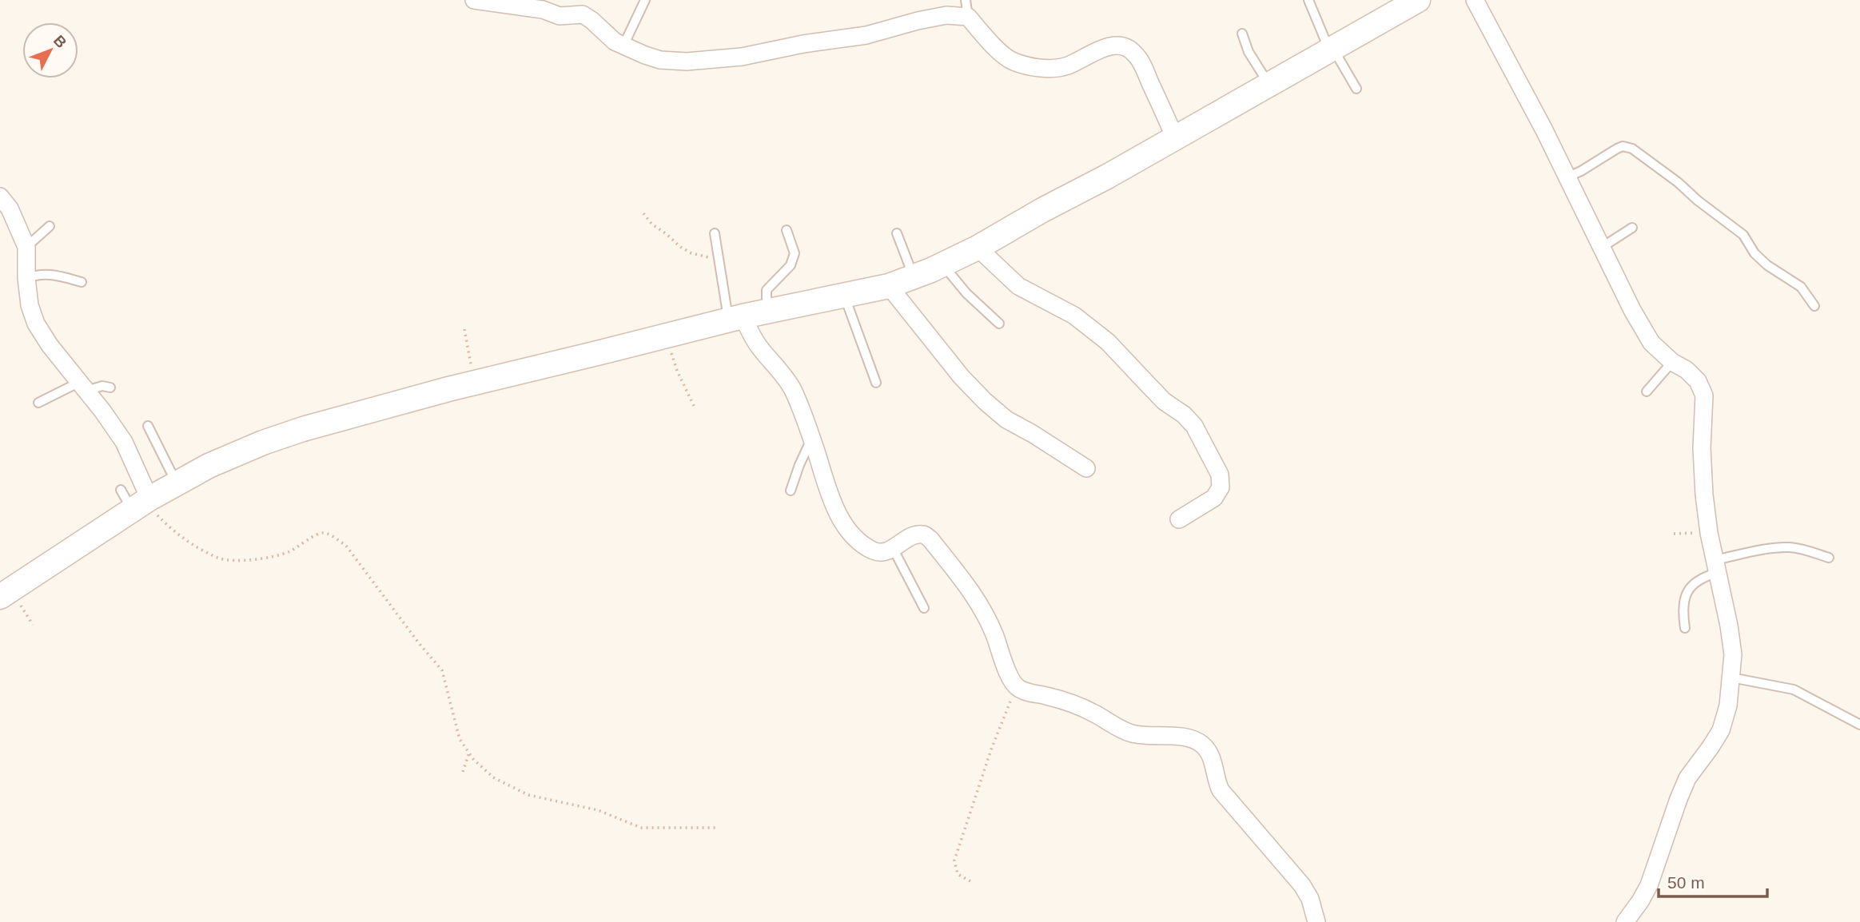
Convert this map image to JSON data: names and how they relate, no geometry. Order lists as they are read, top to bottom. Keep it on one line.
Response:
{"scale_bar":"50 m","north":"top right"}
